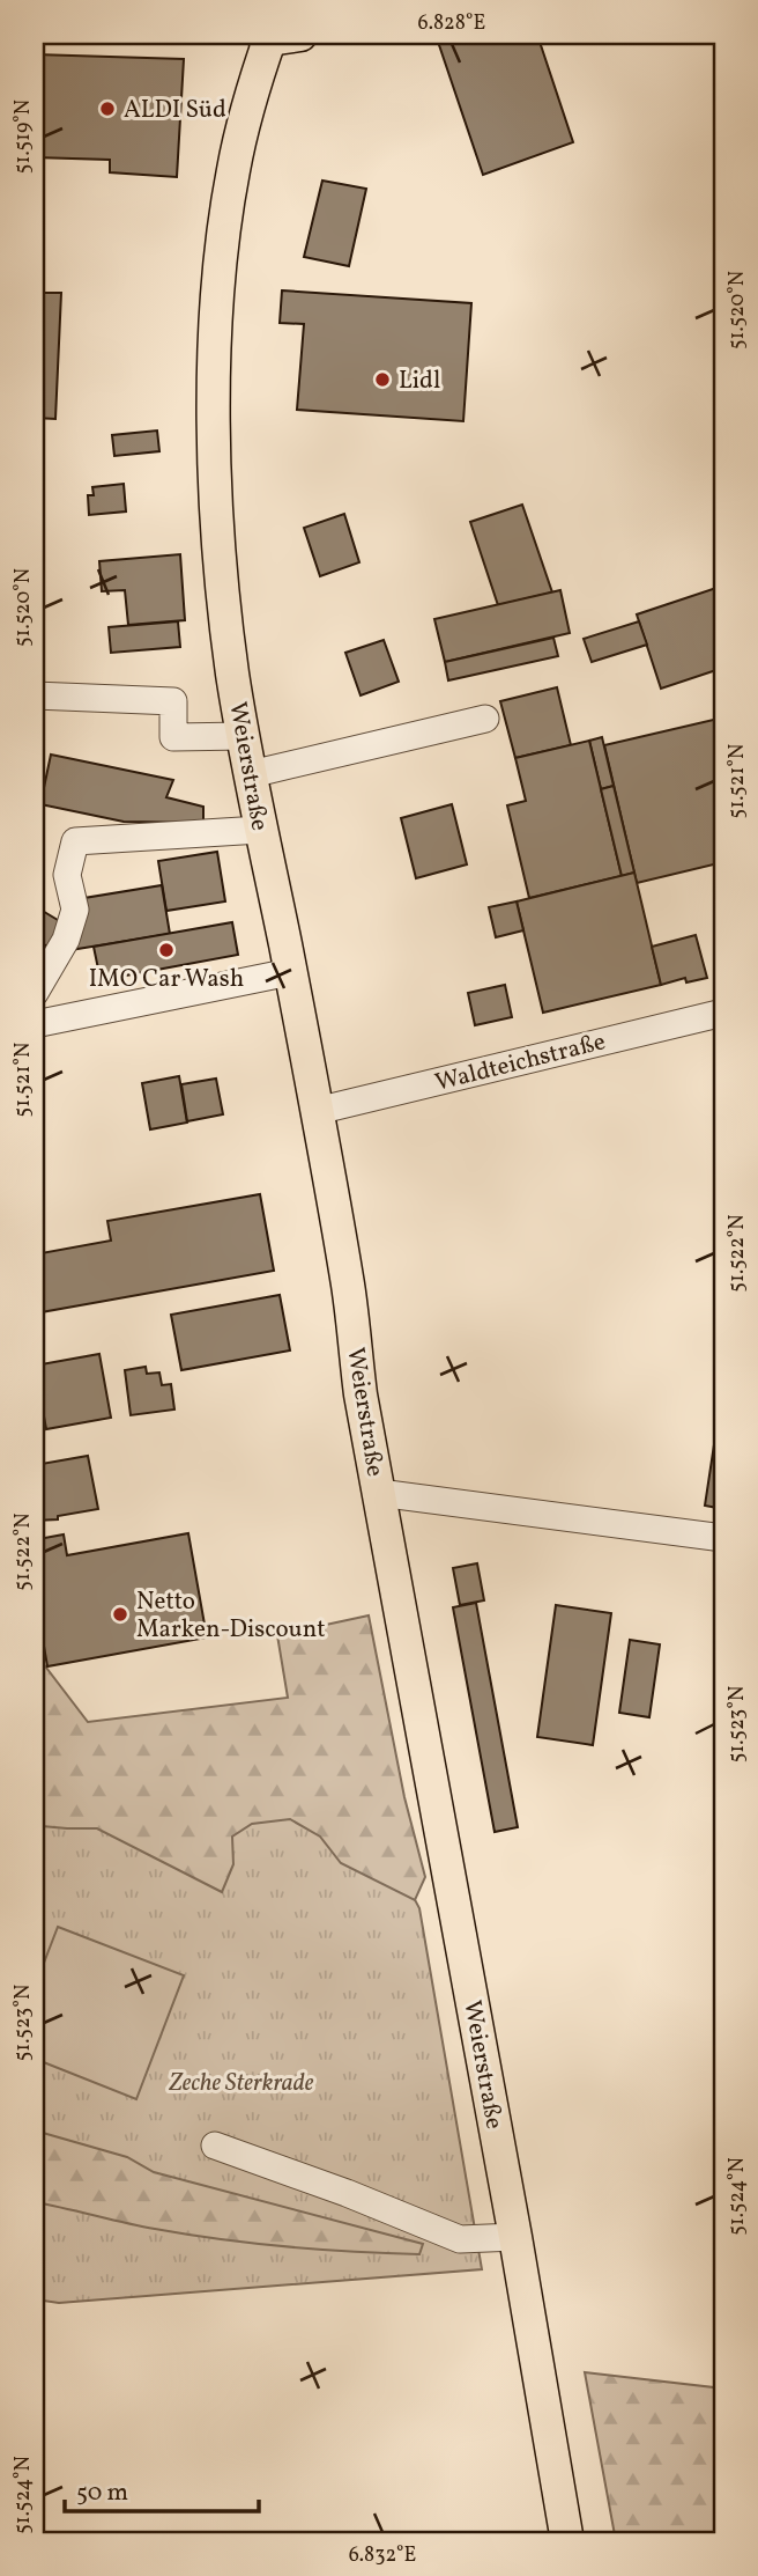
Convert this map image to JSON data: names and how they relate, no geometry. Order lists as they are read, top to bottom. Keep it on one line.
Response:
{"streets":{"main road":["Weierstraße"],"street":["Waldteichstraße"]},"crossings":[["Weierstraße","Waldteichstraße"]],"parks":["Zeche Sterkrade"],"places":["ALDI Süd","Lidl","IMO Car Wash","Netto Marken-Discount"],"scale_bar":"50 m","coordinates":["6.828°E","51.519°N","51.520°N","51.521°N","51.522°N","51.523°N","51.524°N","6.832°E"]}
